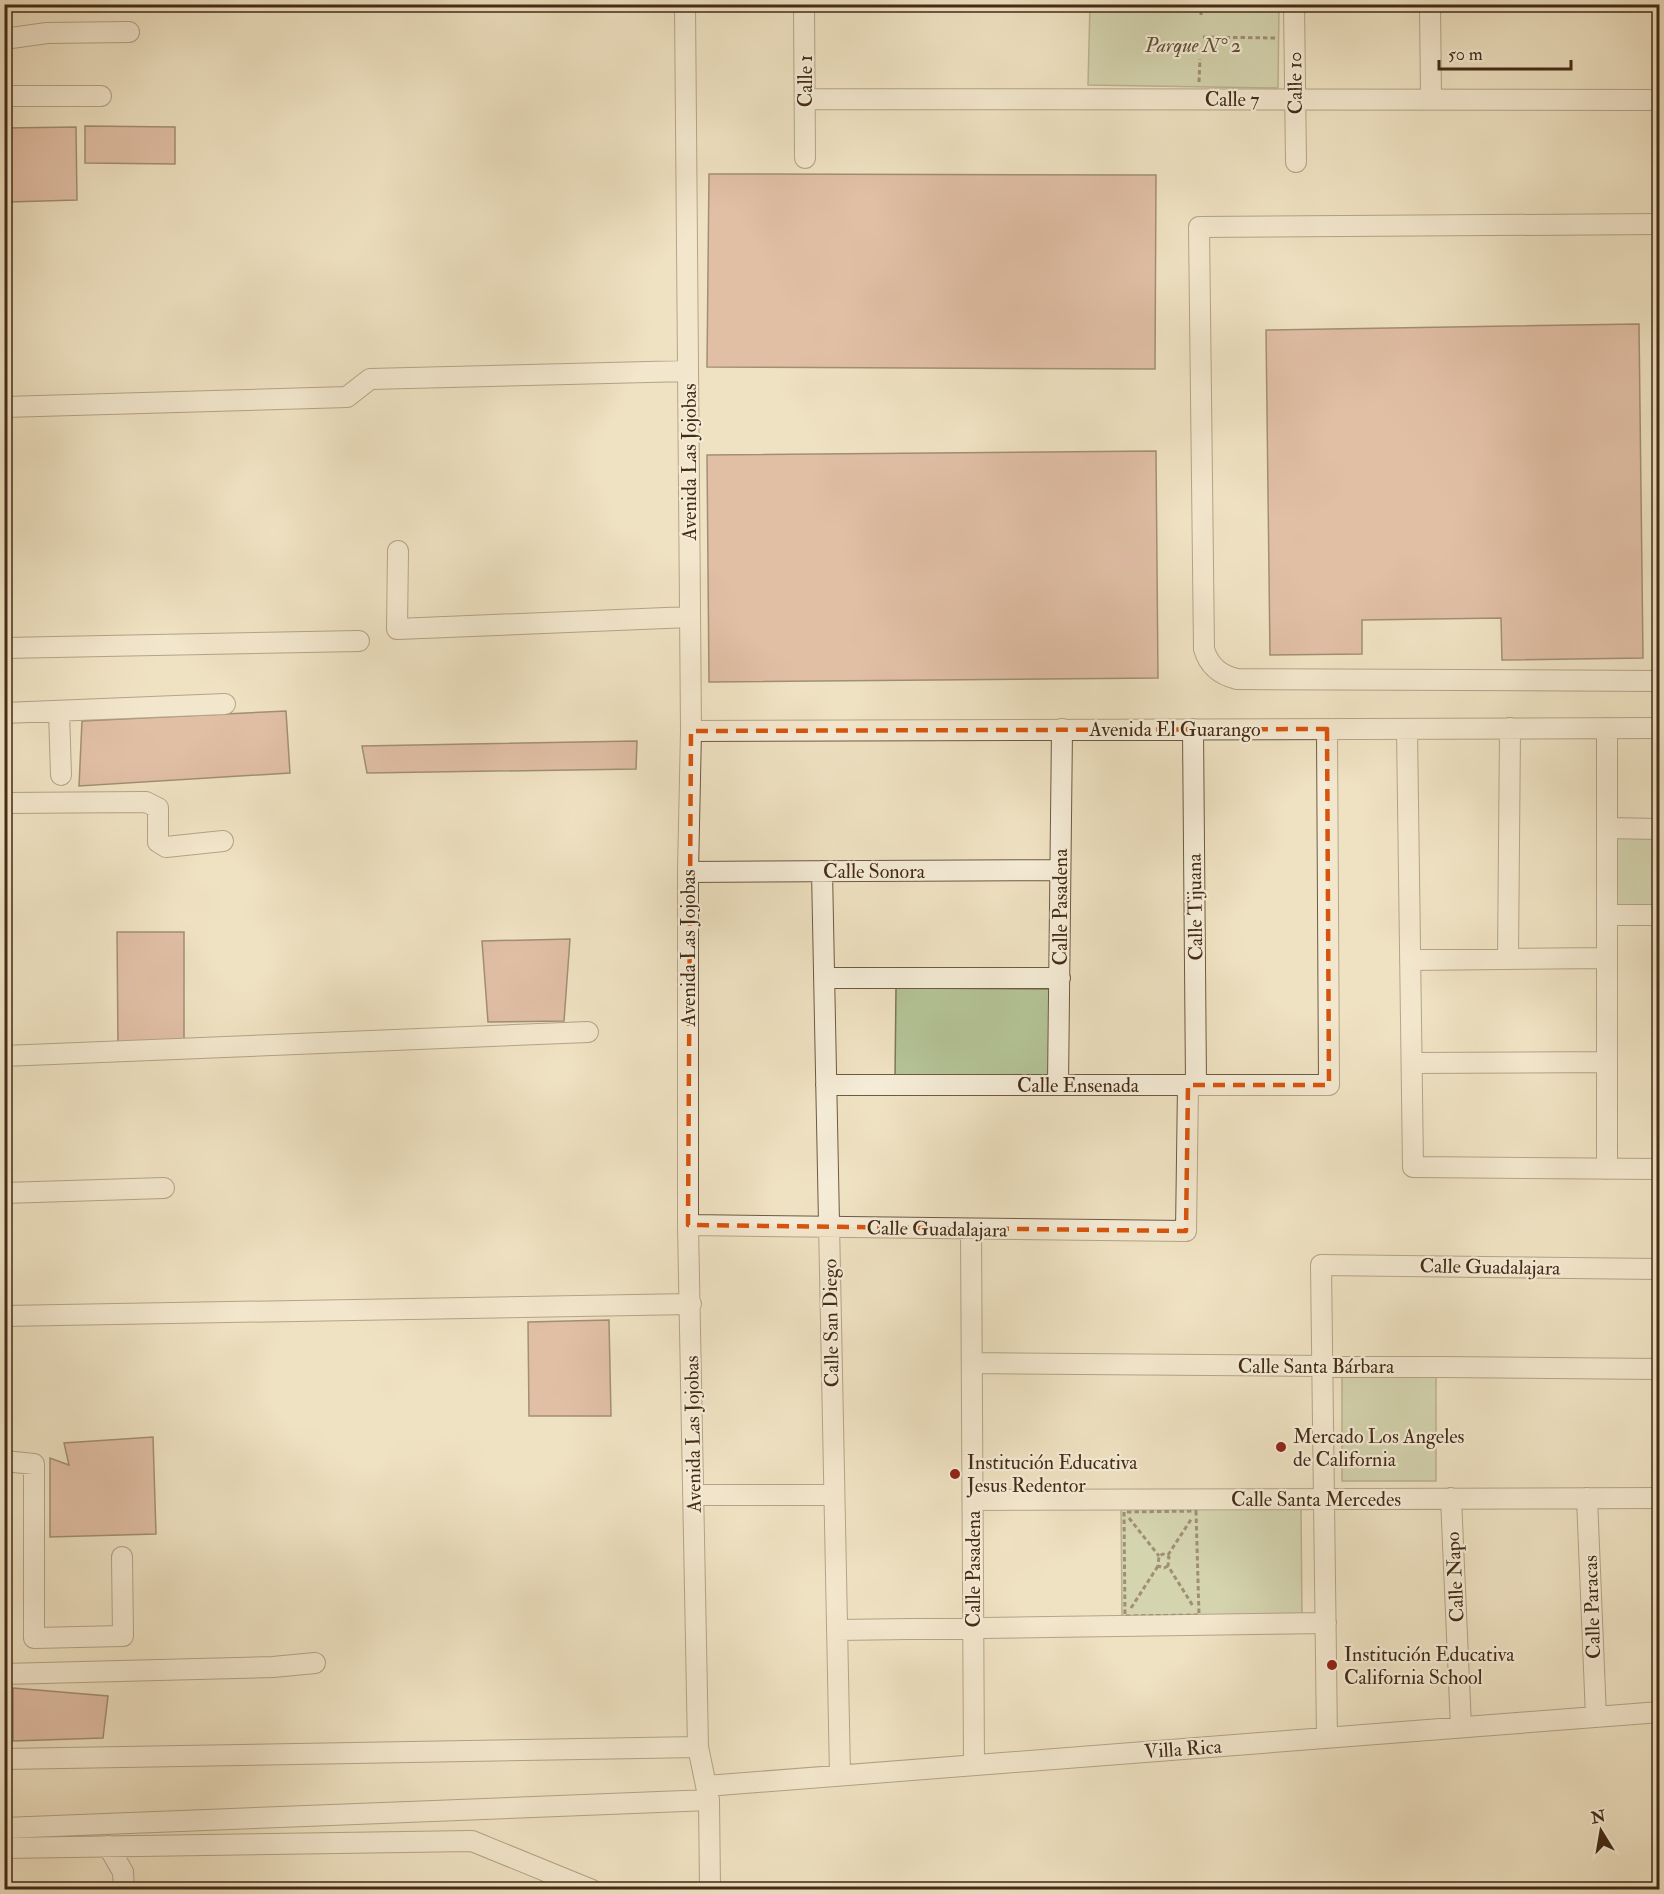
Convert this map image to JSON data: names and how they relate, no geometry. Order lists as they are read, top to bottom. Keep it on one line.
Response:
{"streets":{"street":["Calle 1","Calle 10","Calle 7","Avenida Las Jojobas","Avenida El Guarango","Calle Sonora","Calle Pasadena","Calle Tijuana","Calle Ensenada","Calle Guadalajara","Calle San Diego","Calle Santa Bárbara","Calle Santa Mercedes","Calle Napo","Calle Paracas","Villa Rica"]},"crossings":[["Calle 1","Calle 7"],["Calle 10","Calle 7"],["Avenida Las Jojobas","Avenida El Guarango"],["Avenida Las Jojobas","Calle Sonora"],["Avenida Las Jojobas","Calle Guadalajara"],["Avenida Las Jojobas","Villa Rica"],["Avenida El Guarango","Calle Pasadena"],["Avenida El Guarango","Calle Tijuana"],["Avenida El Guarango","Calle Ensenada"],["Calle Sonora","Calle Pasadena"],["Calle Sonora","Calle San Diego"],["Calle Pasadena","Calle Ensenada"],["Calle Pasadena","Calle Guadalajara"],["Calle Pasadena","Calle Santa Bárbara"],["Calle Pasadena","Calle Santa Mercedes"],["Calle Pasadena","Villa Rica"],["Calle Tijuana","Calle Ensenada"],["Calle Tijuana","Calle Guadalajara"],["Calle Ensenada","Calle San Diego"],["Calle Guadalajara","Calle San Diego"],["Calle Guadalajara","Calle Santa Bárbara"],["Calle San Diego","Villa Rica"],["Calle Santa Mercedes","Calle Napo"],["Calle Santa Mercedes","Calle Paracas"],["Calle Napo","Villa Rica"],["Calle Paracas","Villa Rica"]],"parks":["Parque N° 2"],"places":["Mercado Los Angeles de California","Institución Educativa Jesus Redentor","Institución Educativa California School"],"scale_bar":"50 m","north":"top"}
